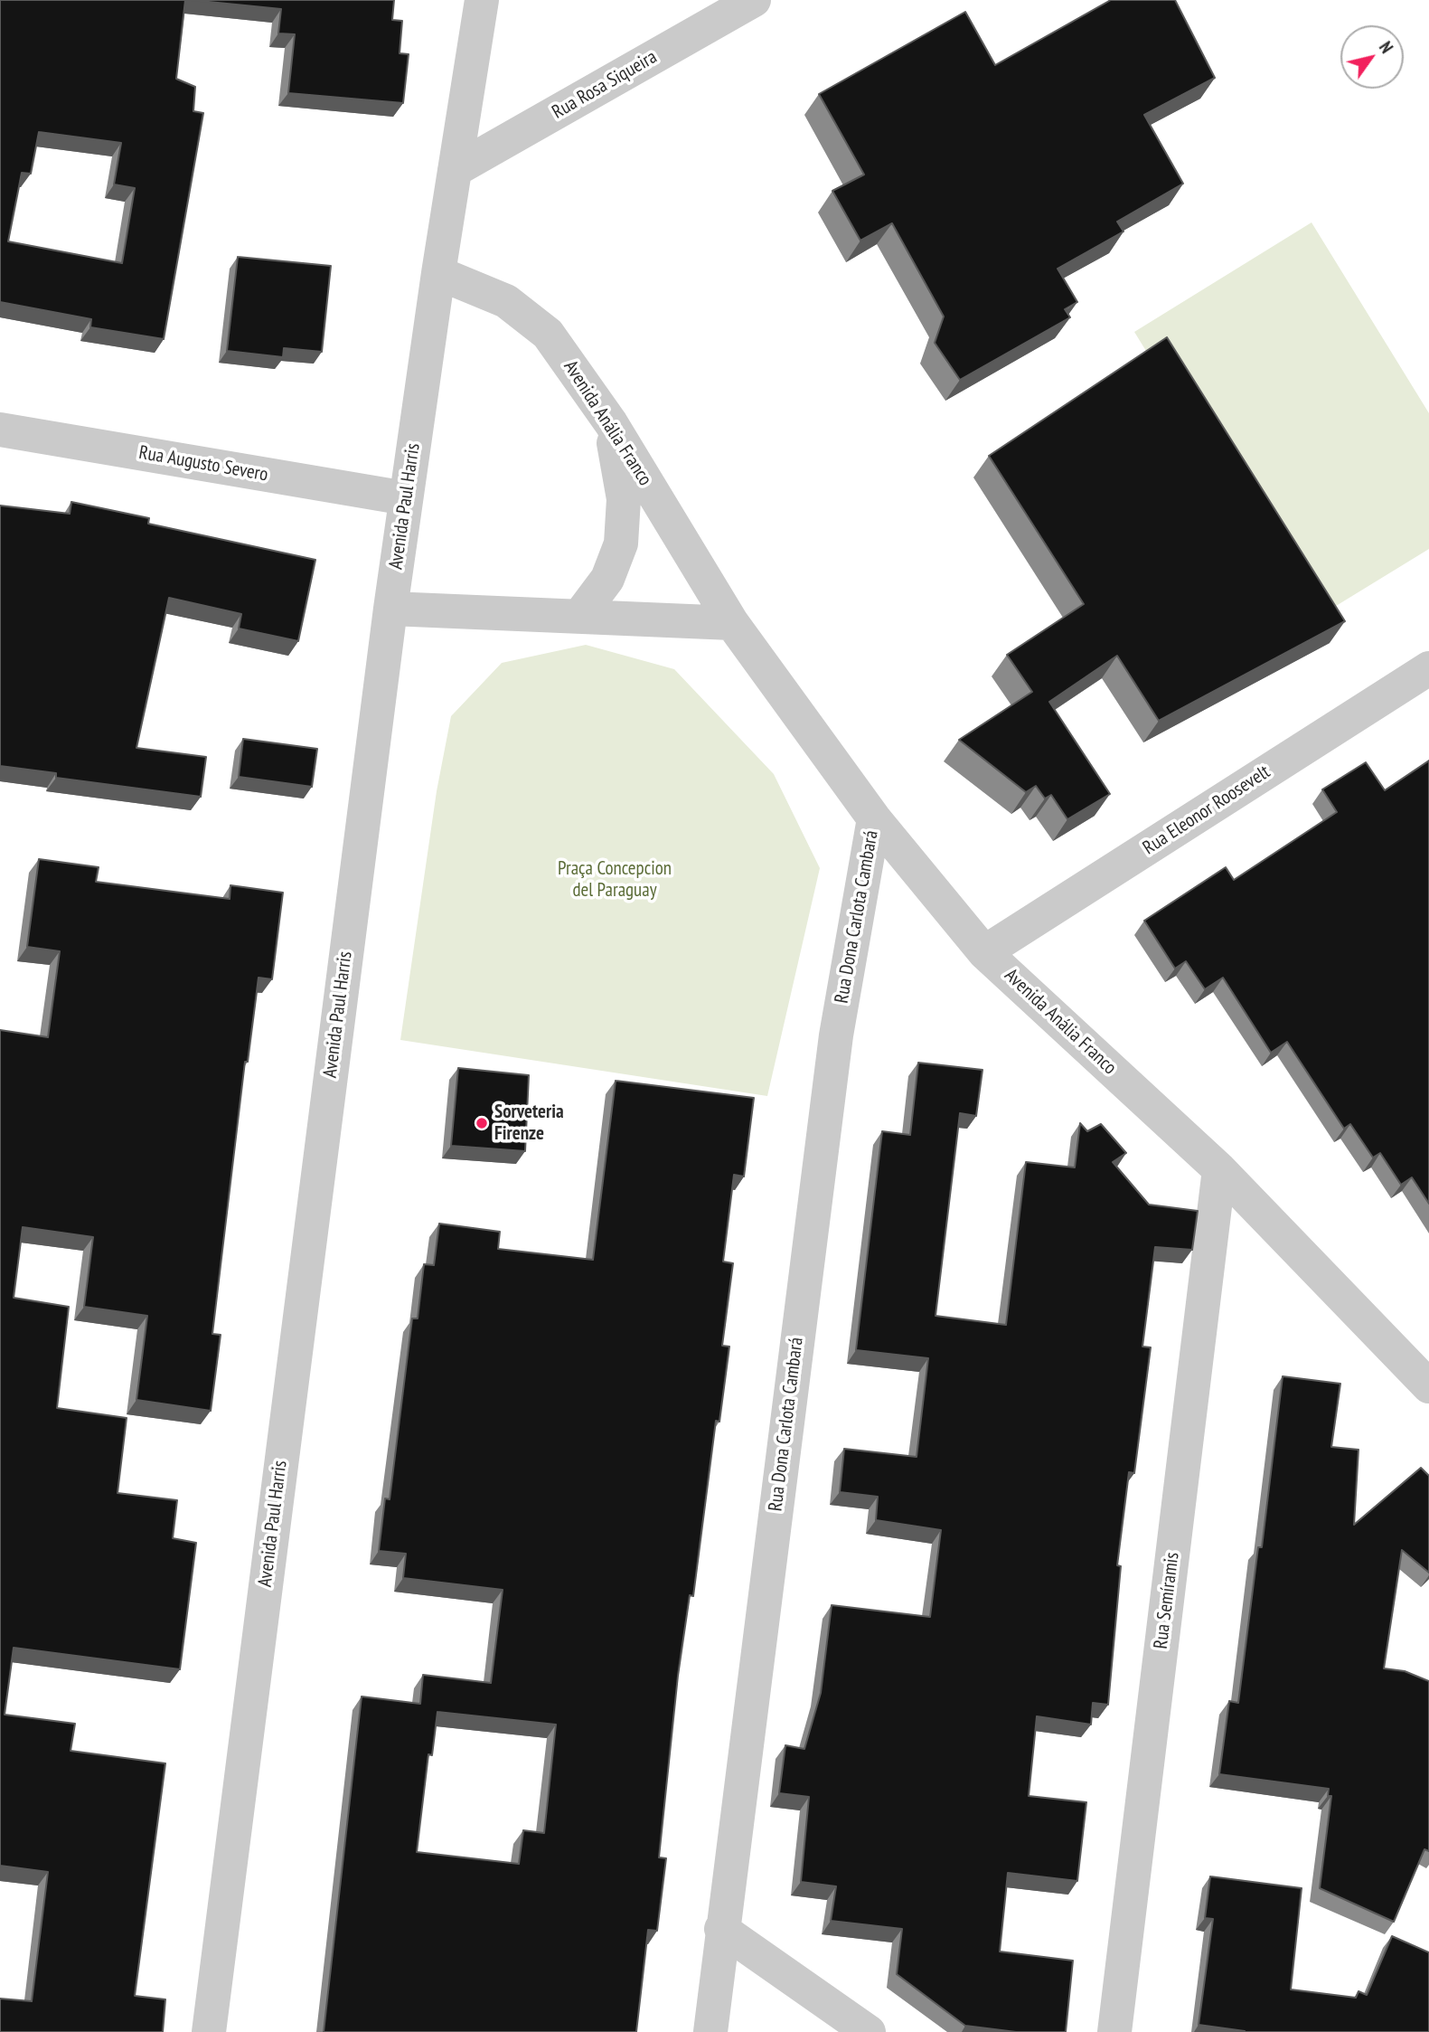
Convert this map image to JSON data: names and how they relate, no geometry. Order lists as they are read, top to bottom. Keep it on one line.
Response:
{"streets":{"street":["Rua Rosa Siqueira","Avenida Anália Franco","Rua Augusto Severo","Avenida Paul Harris","Rua Eleonor Roosevelt","Rua Dona Carlota Cambará","Rua Semíramis"]},"crossings":[["Rua Rosa Siqueira","Avenida Paul Harris"],["Avenida Anália Franco","Avenida Paul Harris"],["Avenida Anália Franco","Rua Eleonor Roosevelt"],["Avenida Anália Franco","Rua Dona Carlota Cambará"],["Avenida Anália Franco","Rua Semíramis"],["Rua Augusto Severo","Avenida Paul Harris"]],"parks":["Praça Concepcion del Paraguay"],"places":["Sorveteria Firenze"],"north":"top right"}
